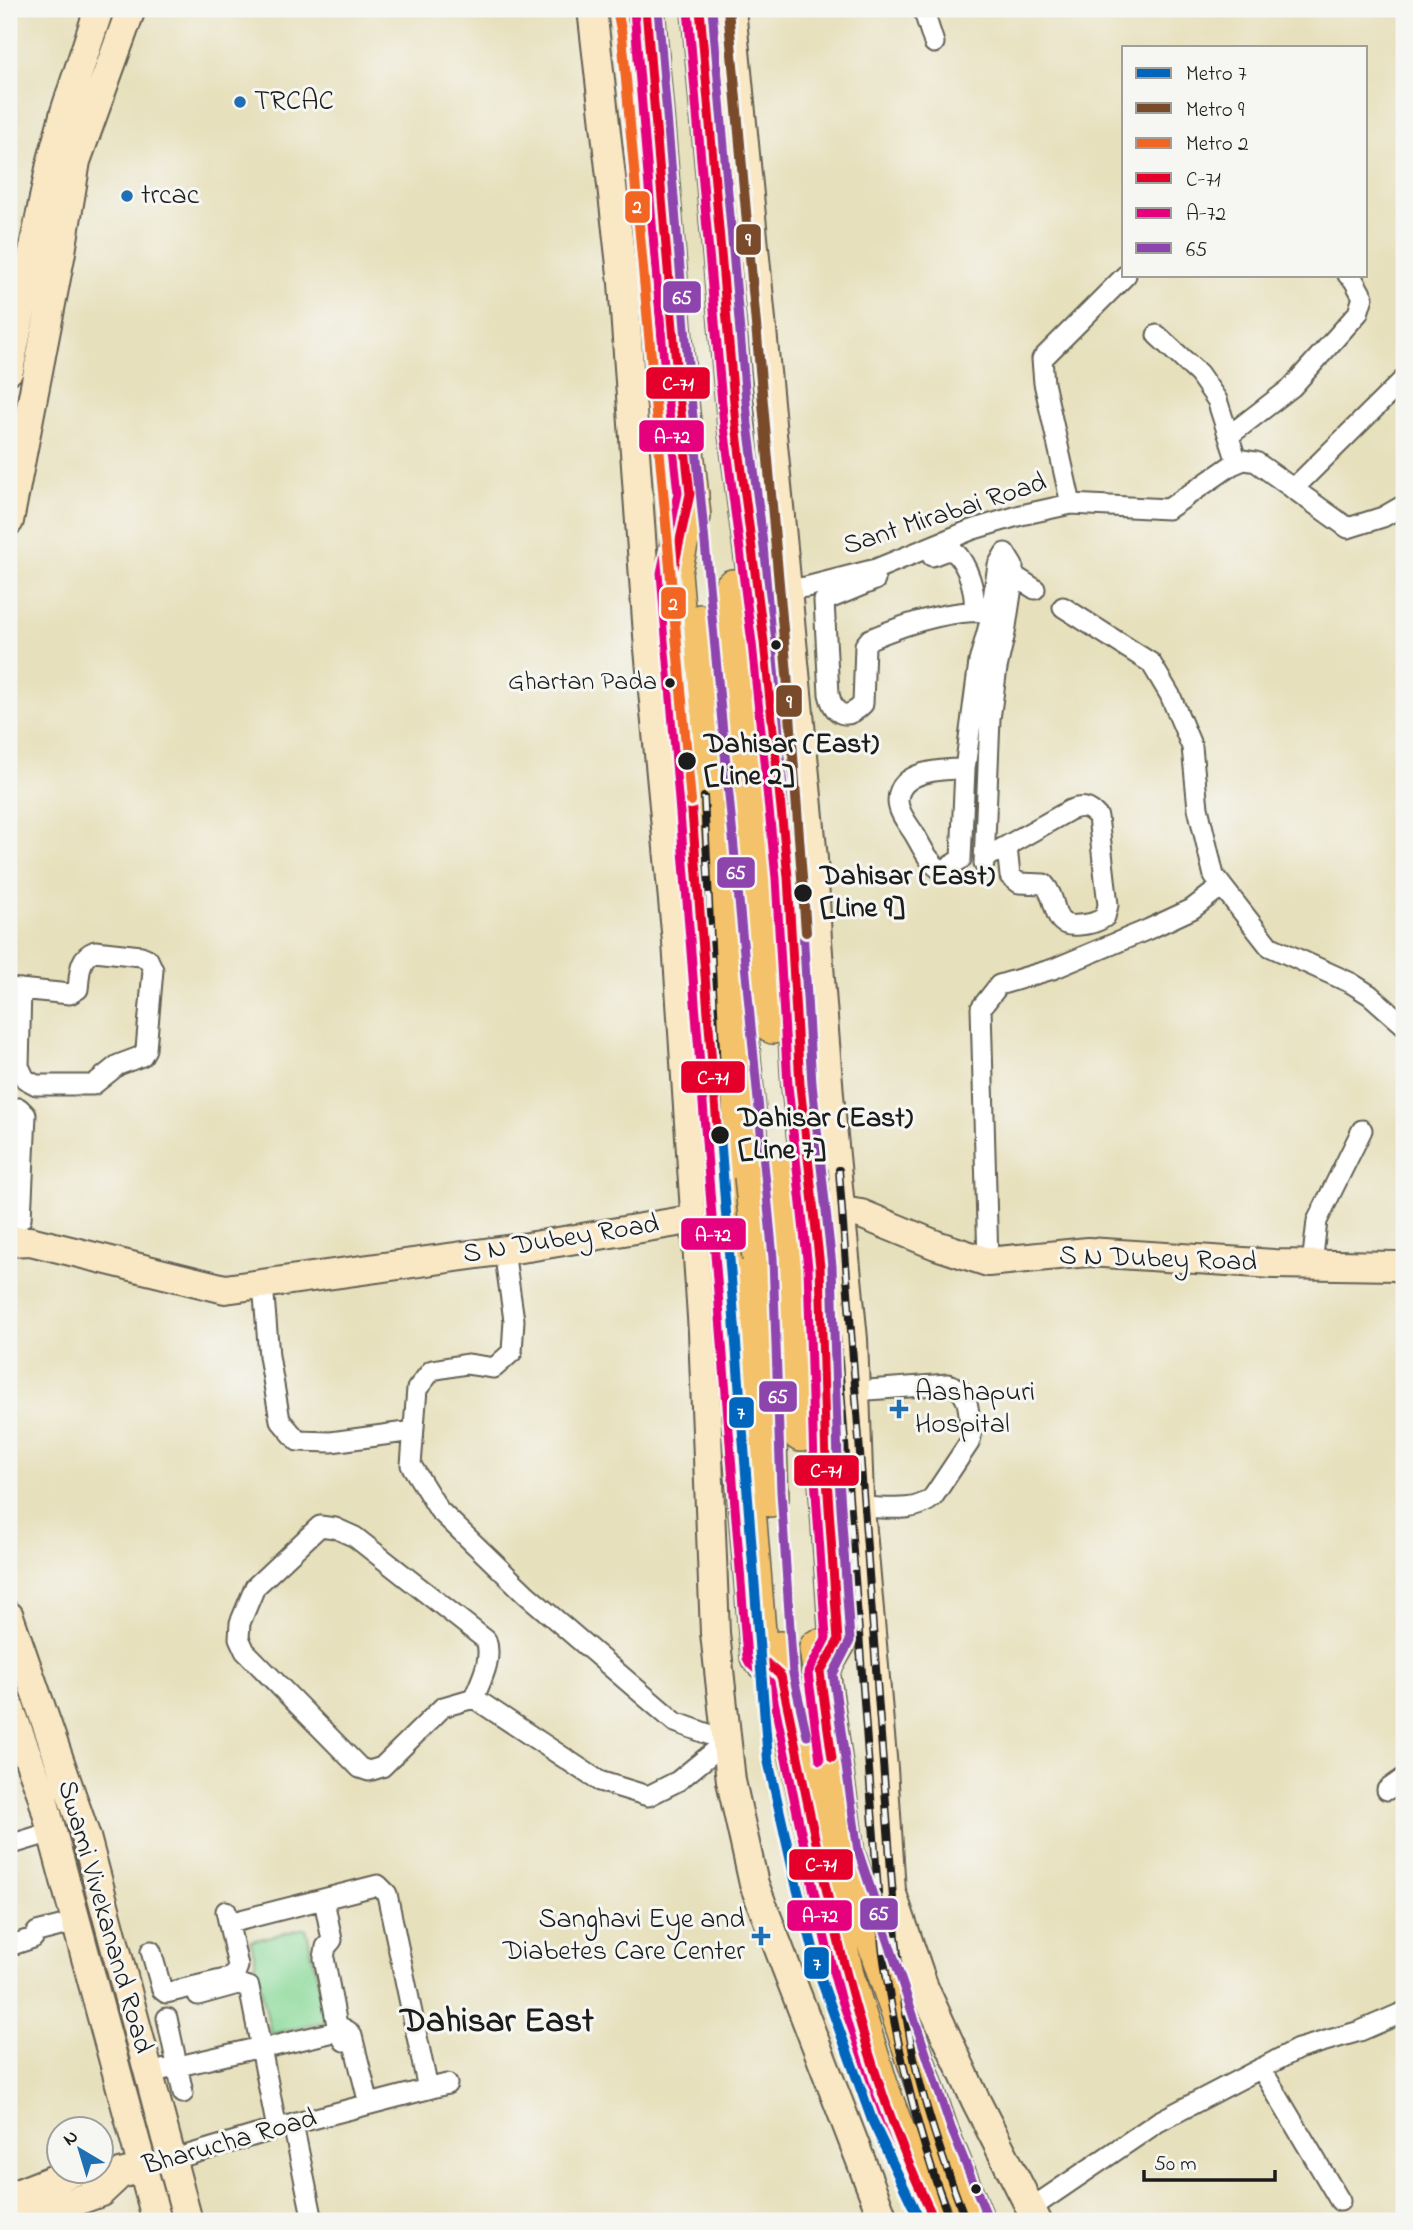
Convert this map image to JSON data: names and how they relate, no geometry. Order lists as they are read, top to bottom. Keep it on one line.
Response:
{"streets":{"street":["Sant Mirabai Road","S N Dubey Road","Swami Vivekanand Road","Bharucha Road"]},"crossings":[["Swami Vivekanand Road","Bharucha Road"]],"districts":["Dahisar East"],"places":{"other":["TRCAC","trcac","Ghartan Pada","Dahisar (East) [Line 2]","Dahisar (East) [Line 9]","Dahisar (East) [Line 7]"],"health":["Aashapuri Hospital","Sanghavi Eye and Diabetes Care Center"]},"lines":["metro line 9","metro line 2","transit line C-71","transit line 65","transit line A-72","metro line 7"],"legend":["Metro 7","Metro 9","Metro 2","C-71","A-72","65"],"scale_bar":"50 m","north":"top left"}
